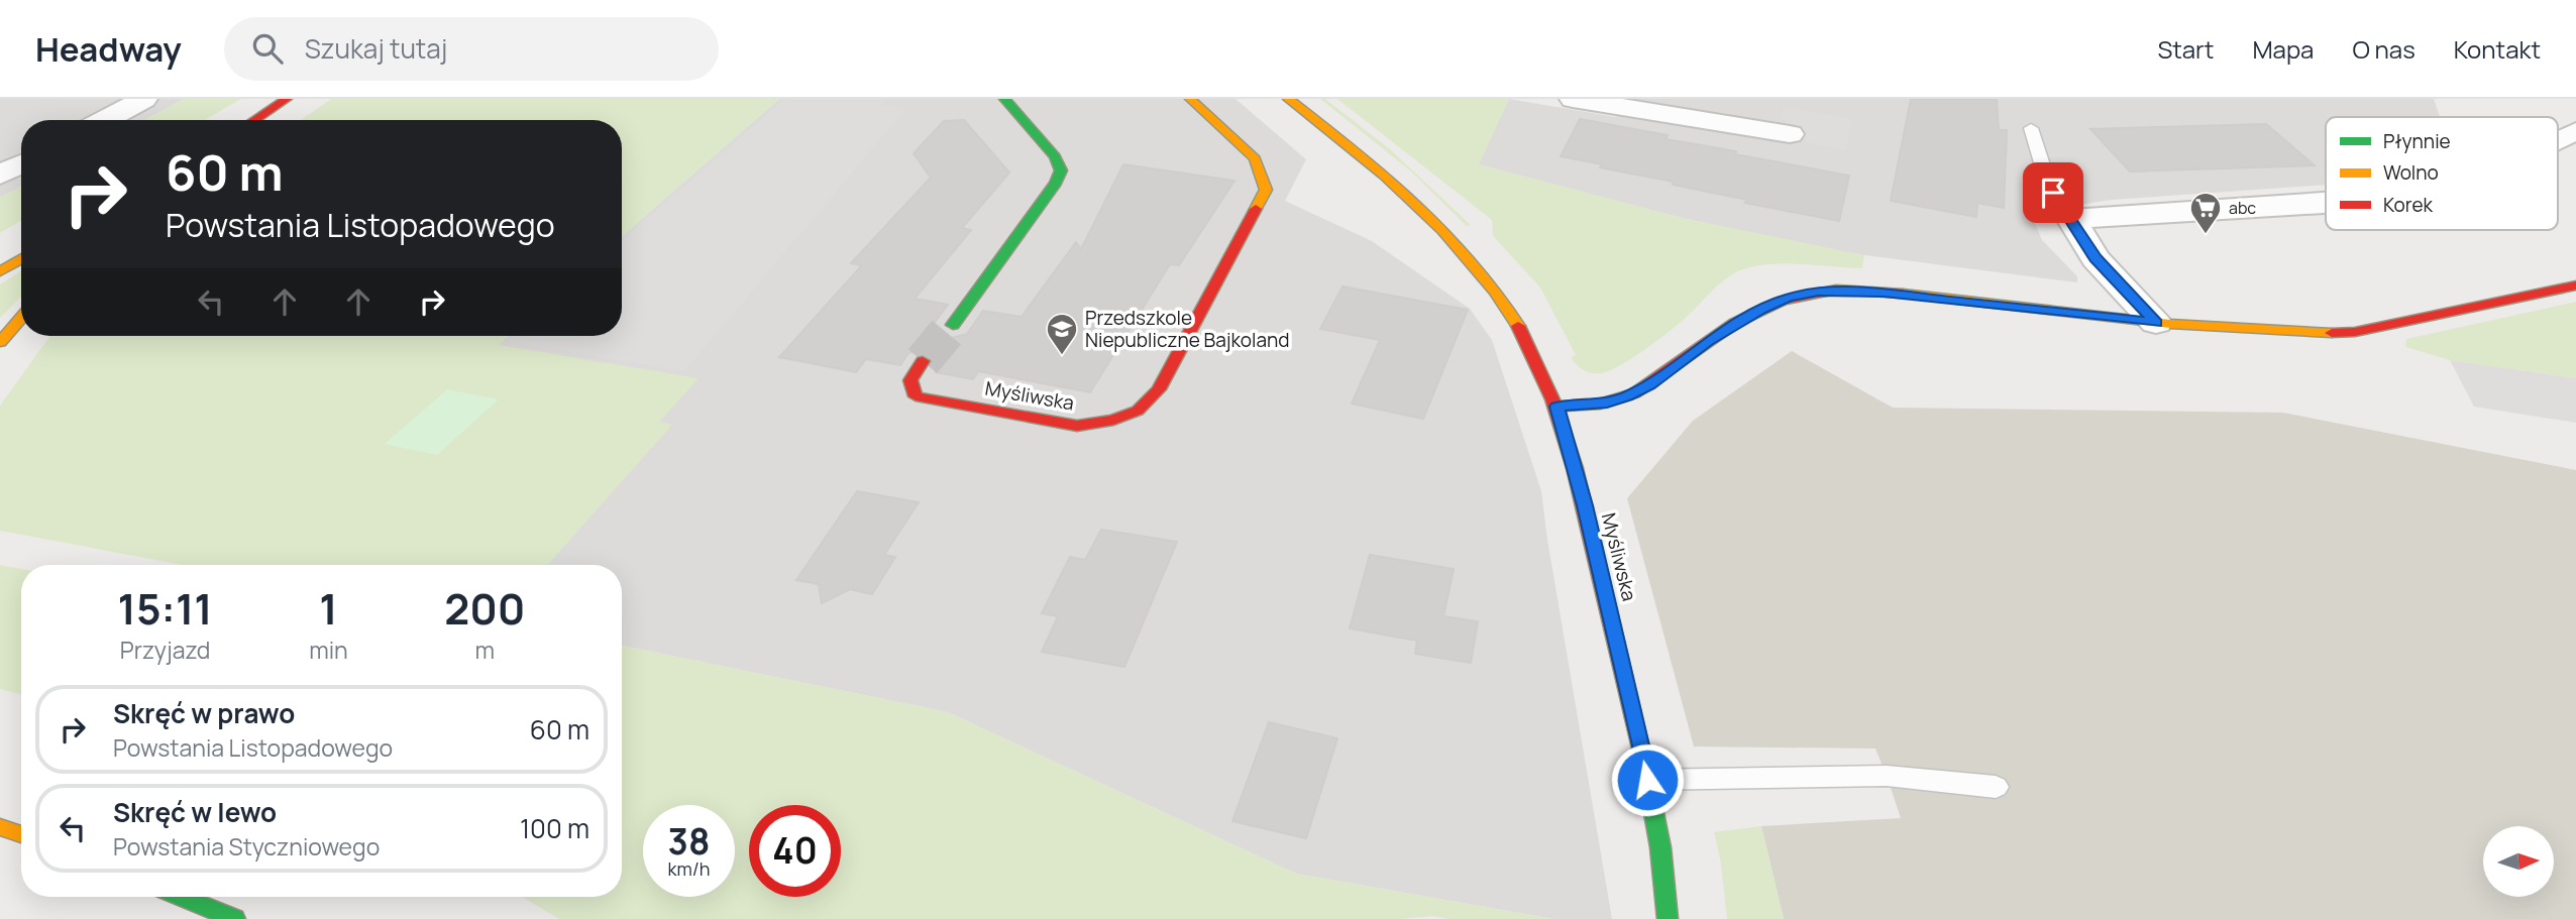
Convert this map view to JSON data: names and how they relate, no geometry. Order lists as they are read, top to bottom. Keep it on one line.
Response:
{"streets":{"street":["Myśliwska"]},"places":{"supermarket":["abc"],"school or university":["Przedszkole Niepubliczne Bajkoland"]},"legend":["Płynnie","Wolno","Korek"],"north":"right","page":{"header":"Headway","search":"Szukaj tutaj","nav":["Start","Mapa","O nas","Kontakt"],"turn":["60 m","Powstania Listopadowego"],"eta":["15:11","Przyjazd","1","min","200","m"],"list":[{"name":"Skręć w prawo","note":"Powstania Listopadowego","value":"60 m"},{"name":"Skręć w lewo","note":"Powstania Styczniowego","value":"100 m"}],"speed":"38 km/h","limit":"40"}}
